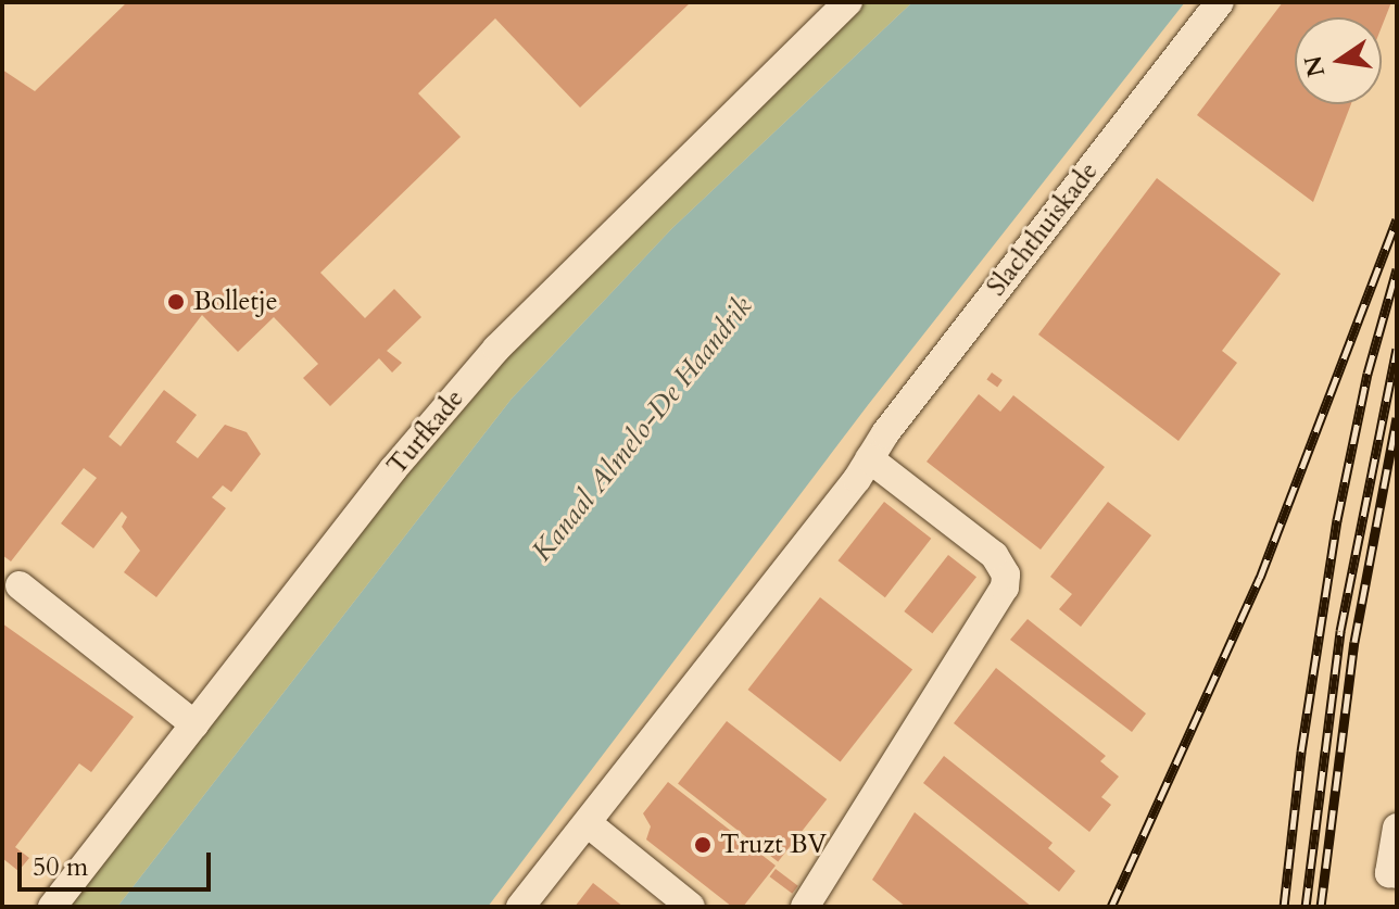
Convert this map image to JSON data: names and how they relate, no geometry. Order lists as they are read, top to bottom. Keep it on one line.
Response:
{"streets":{"street":["Slachthuiskade","Turfkade"]},"water":["Kanaal Almelo-De Haandrik"],"places":["Bolletje","Truzt BV"],"scale_bar":"50 m","north":"left"}
